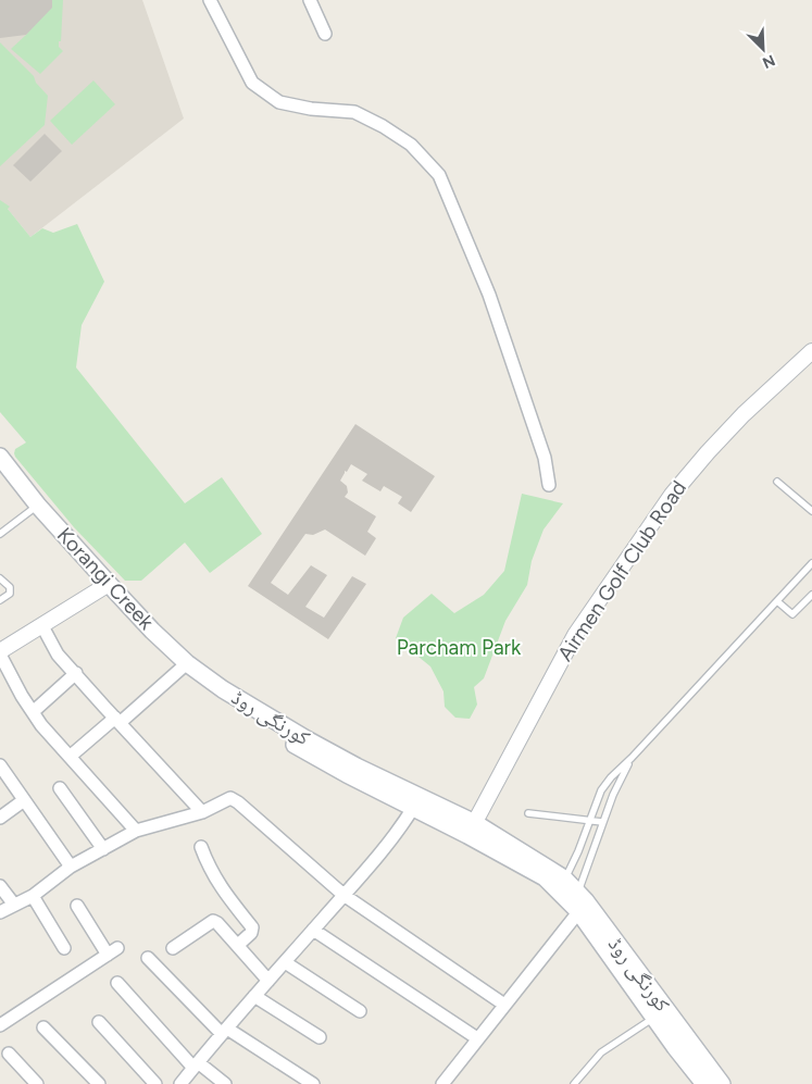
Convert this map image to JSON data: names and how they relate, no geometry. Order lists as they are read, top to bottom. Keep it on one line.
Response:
{"streets":{"main road":["Korangi Creek","کورنگی روڈ"],"street":["Airmen Golf Club Road"]},"crossings":[["Airmen Golf Club Road","کورنگی روڈ"],["Korangi Creek","کورنگی روڈ"]],"parks":["Parcham Park"],"north":"bottom right"}
